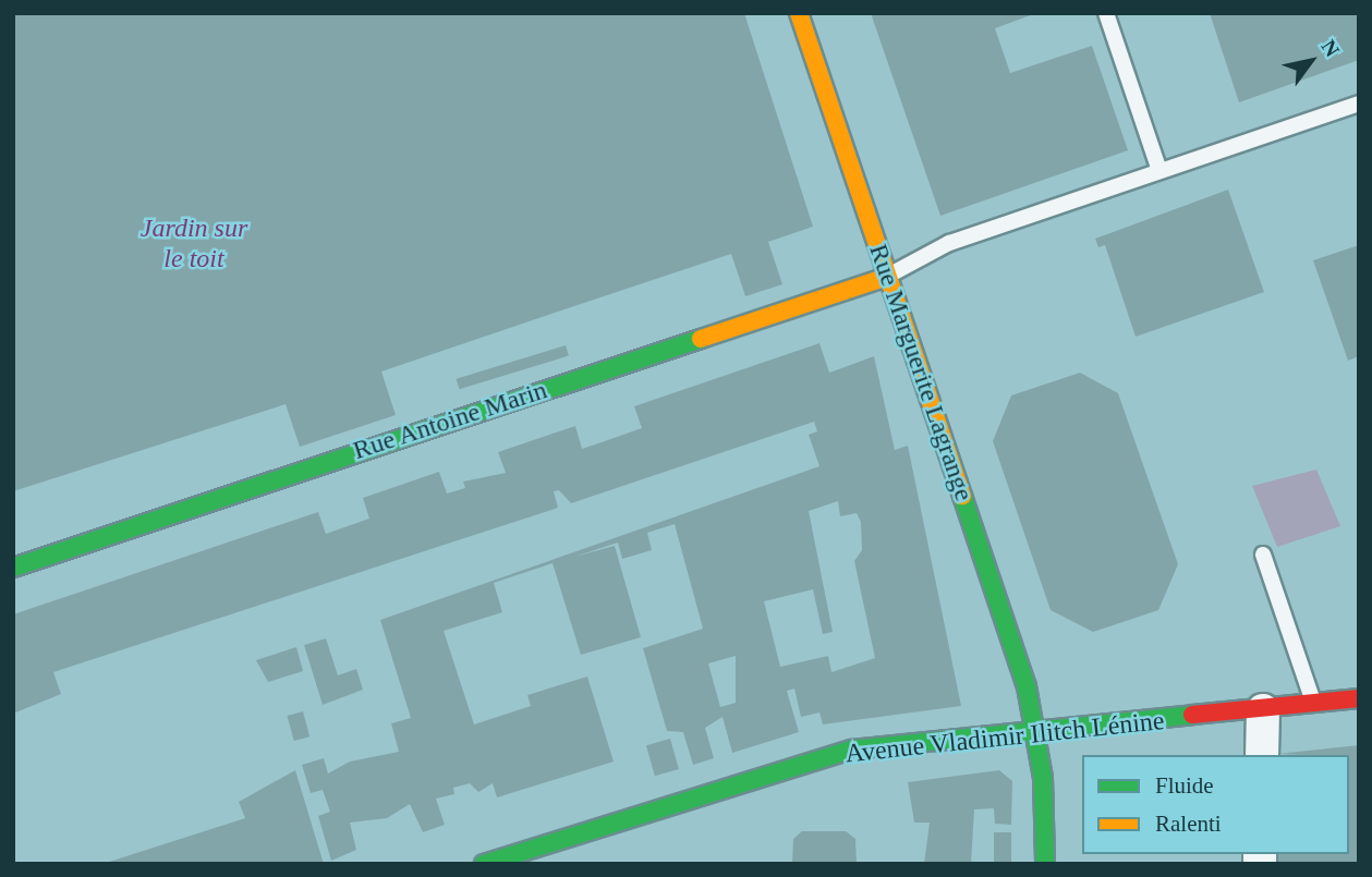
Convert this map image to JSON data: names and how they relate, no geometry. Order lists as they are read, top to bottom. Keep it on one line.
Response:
{"streets":{"street":["Rue Marguerite Lagrange","Rue Antoine Marin","Avenue Vladimir Ilitch Lénine"]},"crossings":[["Rue Marguerite Lagrange","Rue Antoine Marin"],["Rue Marguerite Lagrange","Avenue Vladimir Ilitch Lénine"]],"parks":["Jardin sur le toit"],"legend":["Fluide","Ralenti"],"north":"top right"}
